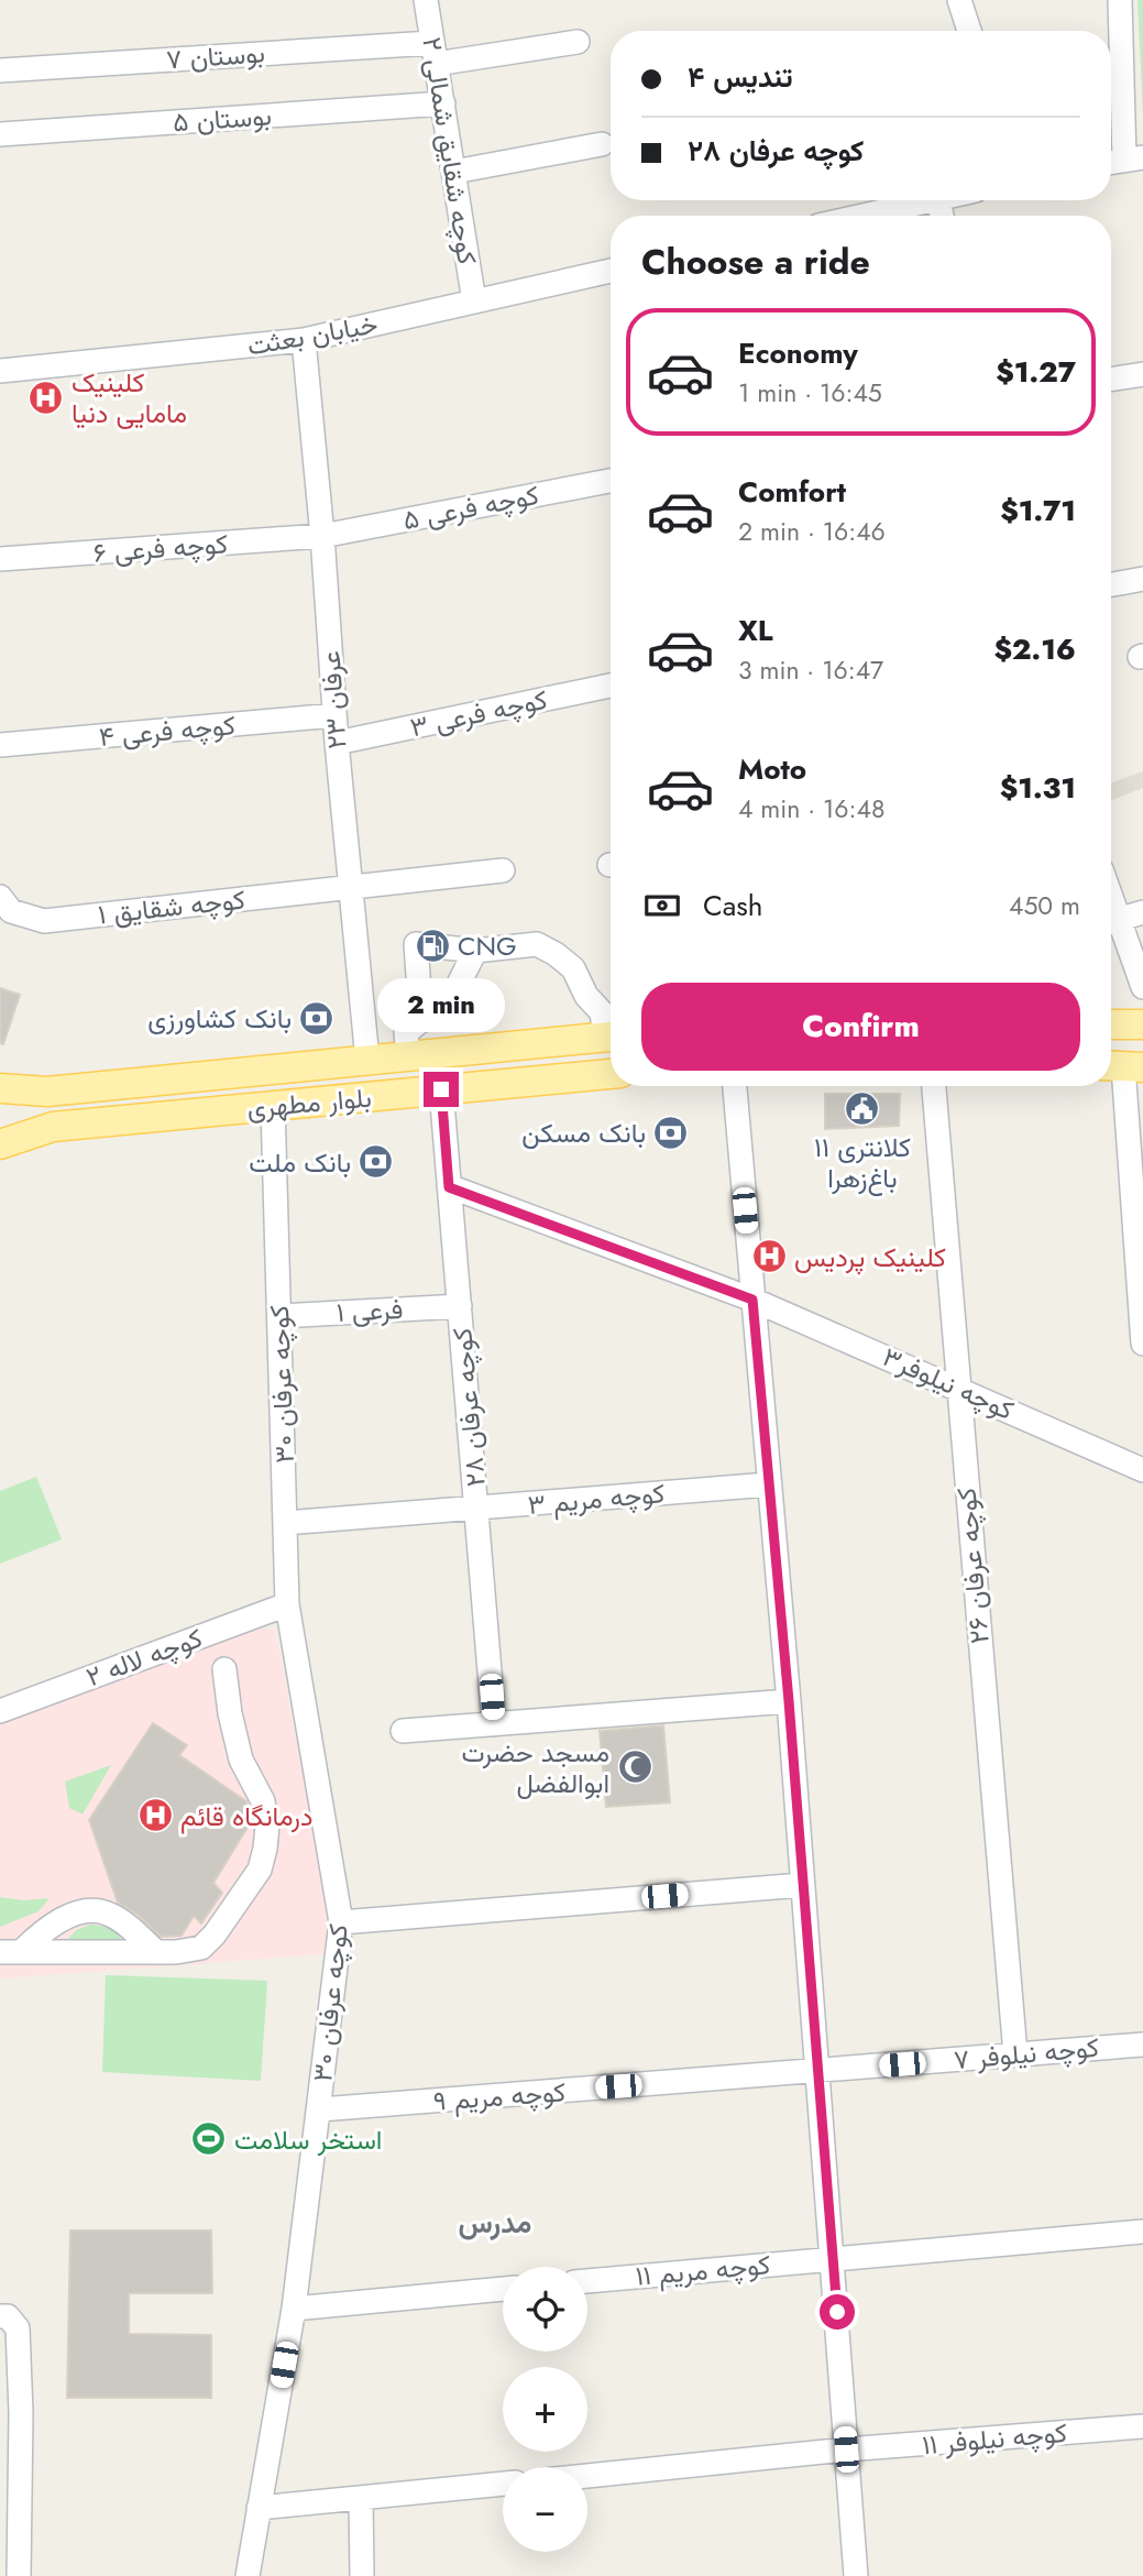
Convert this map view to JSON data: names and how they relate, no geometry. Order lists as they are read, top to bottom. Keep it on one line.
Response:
{"streets":{"main road":["بلوار مطهری"],"street":["بوستان ۷","بوستان ۵","کوچه شقایق شمالی ۲","خیابان بعثت","کوچه فرعی ۵","کوچه فرعی ۶","عرفان ۲۳","کوچه فرعی ۳","کوچه فرعی ۴","کوچه شقایق ۱","فرعی ۱","کوچه نیلوفر۳","کوچه عرفان ۳۰","کوچه عرفان ۲۸","کوچه مریم ۳","کوچه عرفان ۲۶","کوچه لاله ۲","کوچه نیلوفر ۷","کوچه مریم ۹","کوچه مریم ۱۱","کوچه نیلوفر ۱۱"]},"crossings":[["بوستان ۷","کوچه شقایق شمالی ۲"],["بوستان ۵","کوچه شقایق شمالی ۲"],["کوچه شقایق شمالی ۲","خیابان بعثت"],["خیابان بعثت","عرفان ۲۳"],["کوچه فرعی ۵","کوچه فرعی ۶"],["کوچه فرعی ۵","عرفان ۲۳"],["کوچه فرعی ۶","عرفان ۲۳"],["عرفان ۲۳","کوچه فرعی ۳"],["عرفان ۲۳","کوچه فرعی ۴"],["عرفان ۲۳","کوچه شقایق ۱"],["عرفان ۲۳","بلوار مطهری"],["بلوار مطهری","کوچه عرفان ۳۰"],["بلوار مطهری","کوچه عرفان ۲۸"],["فرعی ۱","کوچه عرفان ۳۰"],["فرعی ۱","کوچه عرفان ۲۸"],["کوچه نیلوفر۳","کوچه عرفان ۲۸"],["کوچه نیلوفر۳","کوچه عرفان ۲۶"],["کوچه عرفان ۳۰","کوچه مریم ۳"],["کوچه عرفان ۳۰","کوچه لاله ۲"],["کوچه عرفان ۳۰","کوچه مریم ۹"],["کوچه عرفان ۲۸","کوچه مریم ۳"],["کوچه عرفان ۲۶","کوچه نیلوفر ۷"],["کوچه نیلوفر ۷","کوچه مریم ۹"]],"districts":["مدرس"],"places":{"hospital":["کلینیک مامایی دنیا","کلینیک پردیس","درمانگاه قائم"],"fuel station":["CNG"],"bank":["بانک کشاورزی","بانک مسکن","بانک ملت"],"public building":["کلانتری ۱۱ باغ‌زهرا"],"mosque":["مسجد حضرت ابوالفضل"],"sports":["استخر سلامت"]},"page":{"banner":["تندیس ۴","کوچه عرفان ۲۸"],"heading":"Choose a ride","list":[{"name":"Economy","note":"1 min · 16:45","value":"$1.27"},{"name":"Comfort","note":"2 min · 16:46","value":"$1.71"},{"name":"XL","note":"3 min · 16:47","value":"$2.16"},{"name":"Moto","note":"4 min · 16:48","value":"$1.31"}],"pay":["Cash","450 m"],"buttons":"Confirm","bubble":"2 min","map_buttons":["+","−"]}}
